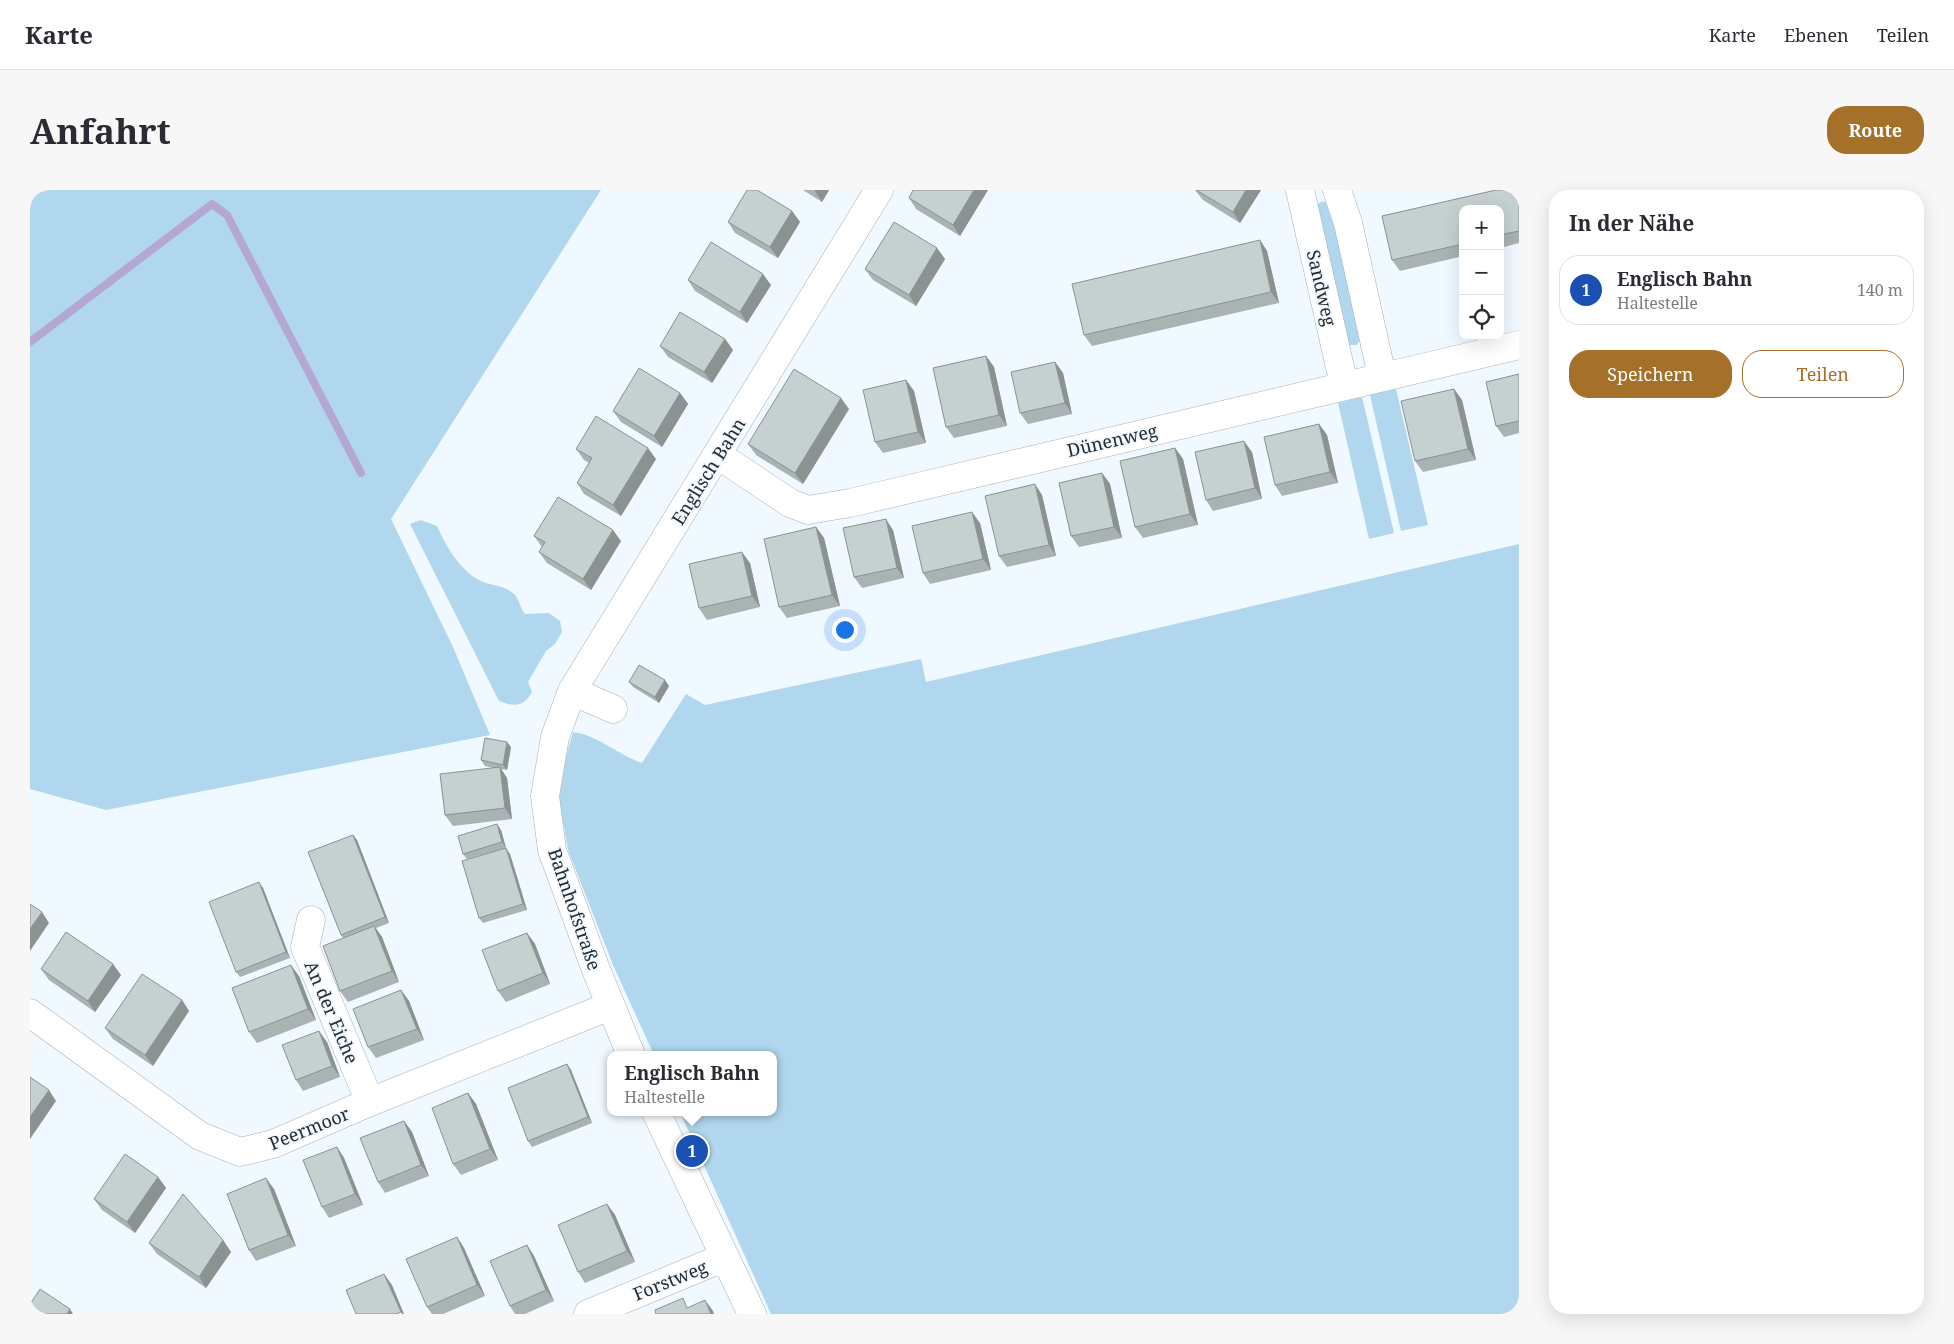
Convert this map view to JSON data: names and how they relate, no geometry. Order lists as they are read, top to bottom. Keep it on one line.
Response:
{"streets":{"street":["Sandweg","Dünenweg","Englisch Bahn","Bahnhofstraße","An der Eiche","Peermoor","Forstweg"]},"crossings":[["Sandweg","Dünenweg"],["Dünenweg","Englisch Bahn"],["Englisch Bahn","Bahnhofstraße"],["Bahnhofstraße","Peermoor"],["An der Eiche","Peermoor"]],"page":{"header":"Karte","nav":["Karte","Ebenen","Teilen"],"buttons":["Route",["Speichern","Teilen"]],"title":"Anfahrt","heading":"In der Nähe","map_buttons":["+","−"],"list":[{"mark":"1","name":"Englisch Bahn","note":"Haltestelle","value":"140 m"}],"popup":["Englisch Bahn","Haltestelle"],"pins":"1"}}
